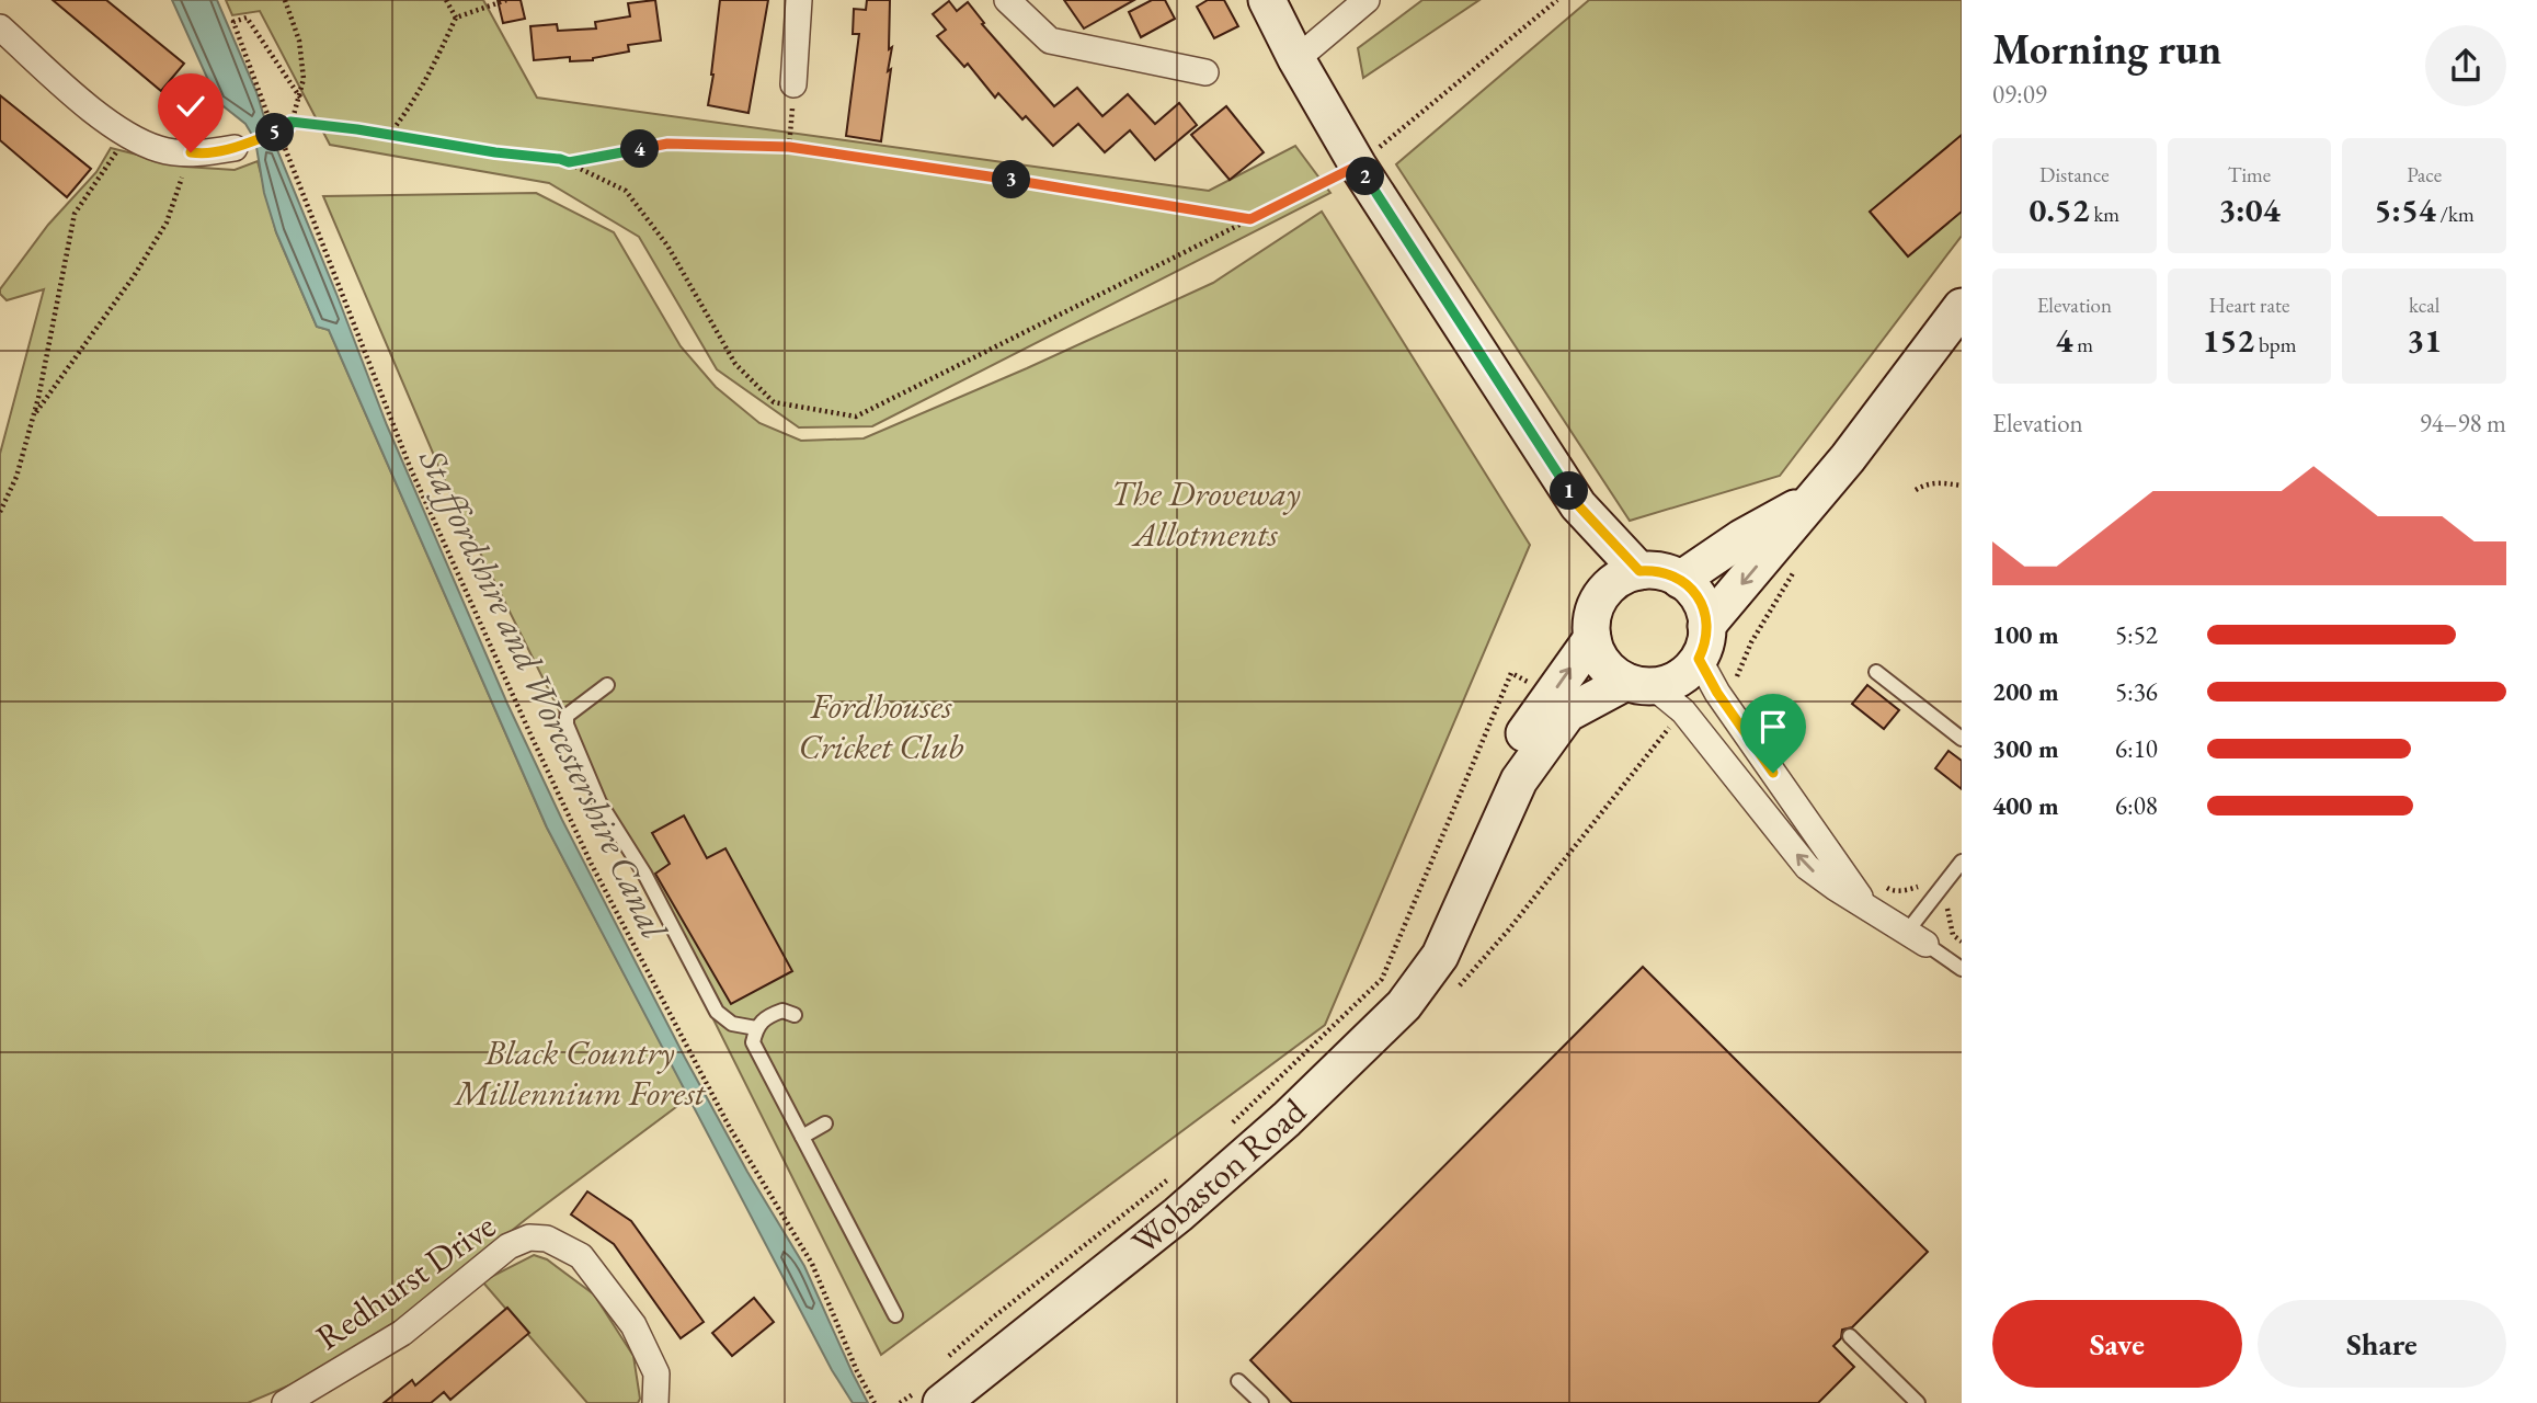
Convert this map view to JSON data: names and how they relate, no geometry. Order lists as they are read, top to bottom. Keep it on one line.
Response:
{"streets":{"street":["Wobaston Road","Redhurst Drive"]},"water":["Staffordshire and Worcestershire Canal"],"parks":["The Droveway Allotments","Fordhouses Cricket Club","Black Country Millennium Forest"],"page":{"heading":["Morning run","09:09"],"pins":["5","4","2","3","1"],"stats":[["Distance","0.52 km"],["Time","3:04"],["Pace","5:54 /km"],["Elevation","4 m"],["Heart rate","152 bpm"],["kcal","31"]],"chart":["Elevation","94–98 m"],"list":[{"name":"100 m","note":"5:52"},{"name":"200 m","note":"5:36"},{"name":"300 m","note":"6:10"},{"name":"400 m","note":"6:08"}],"buttons":["Save","Share"]}}
